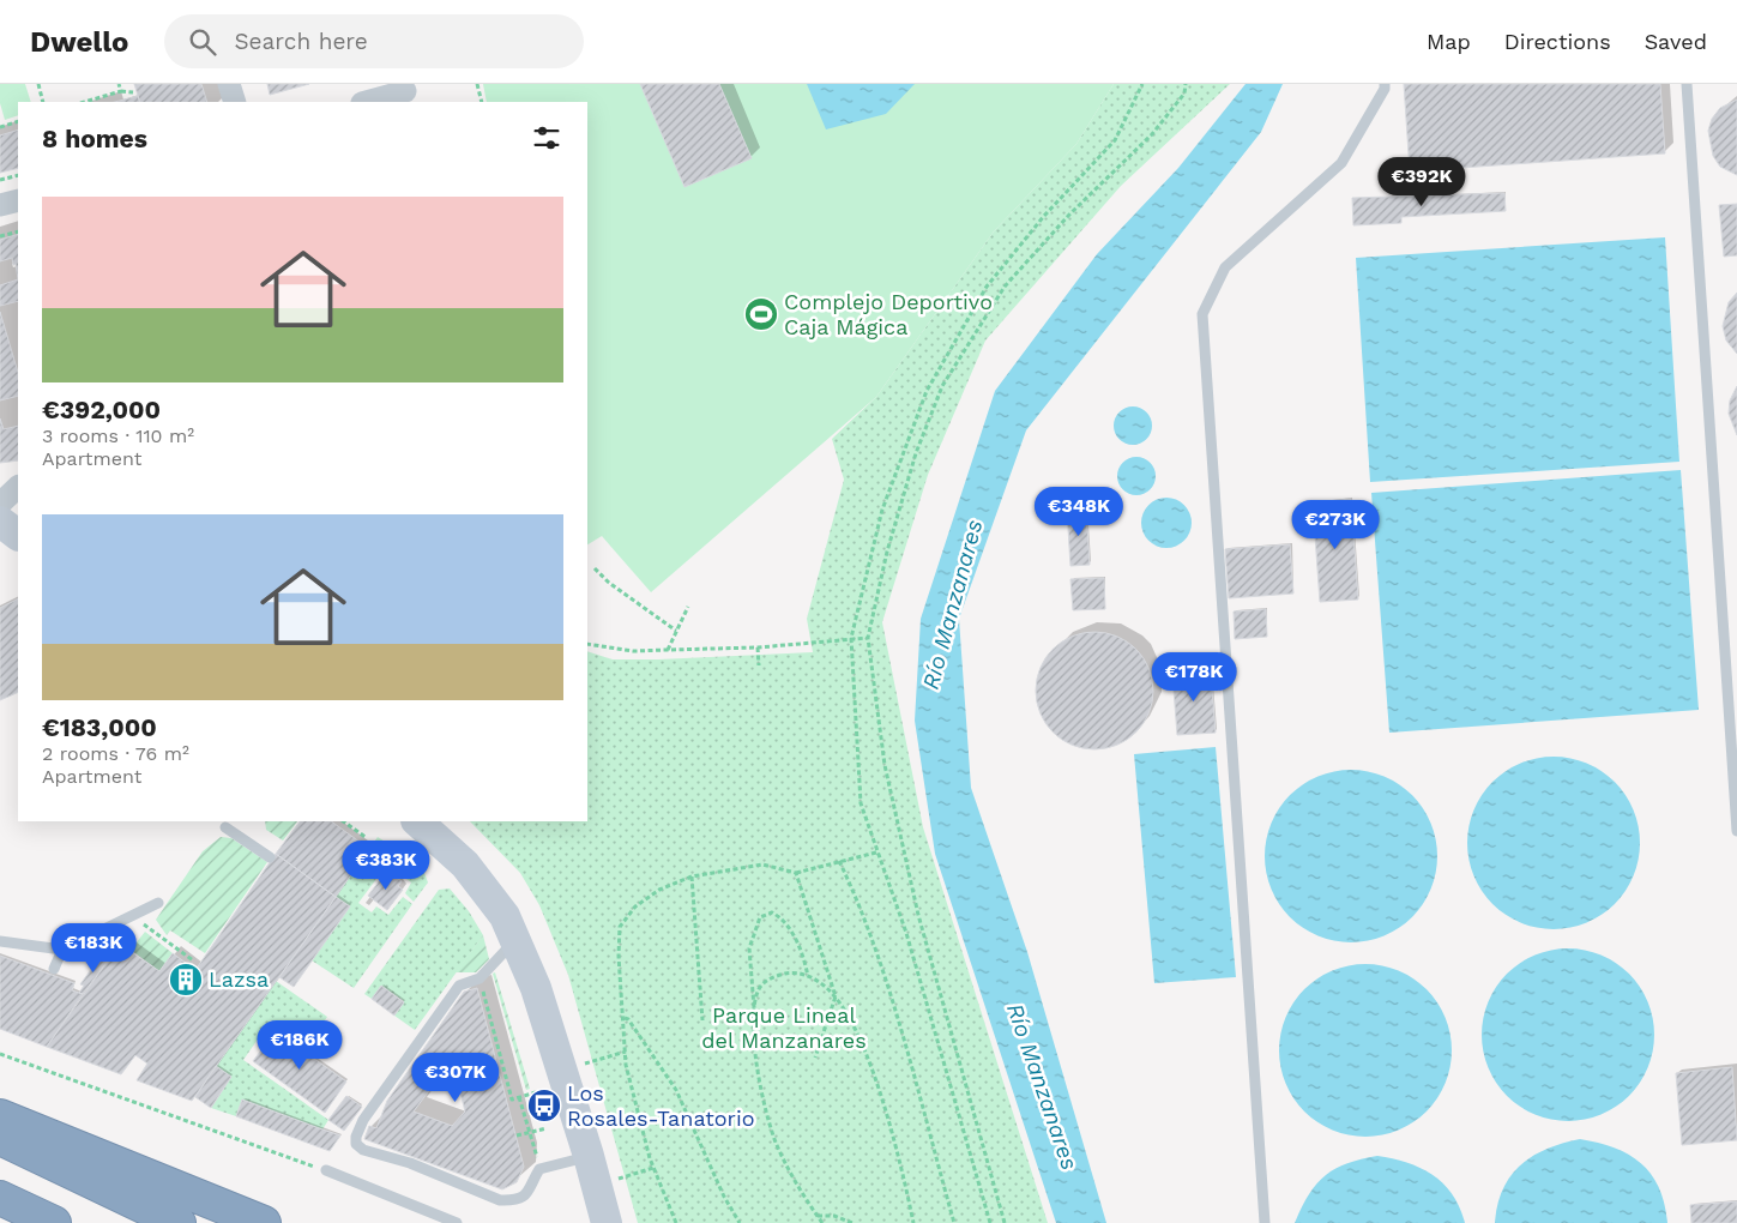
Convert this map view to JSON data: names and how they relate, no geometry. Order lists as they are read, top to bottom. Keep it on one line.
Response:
{"water":["Río Manzanares"],"parks":["Parque Lineal del Manzanares"],"places":{"sports":["Complejo Deportivo Caja Mágica"],"building":["Lazsa"],"bus stop":["Los Rosales-Tanatorio"]},"page":{"header":"Dwello","search":"Search here","nav":["Map","Directions","Saved"],"heading":"8 homes","price":["€392K","€348K","€273K","€178K","€383K","€183K","€186K","€307K"],"list":[{"name":"€392,000","note":"3 rooms · 110 m² · Apartment"},{"name":"€183,000","note":"2 rooms · 76 m² · Apartment"}]}}
